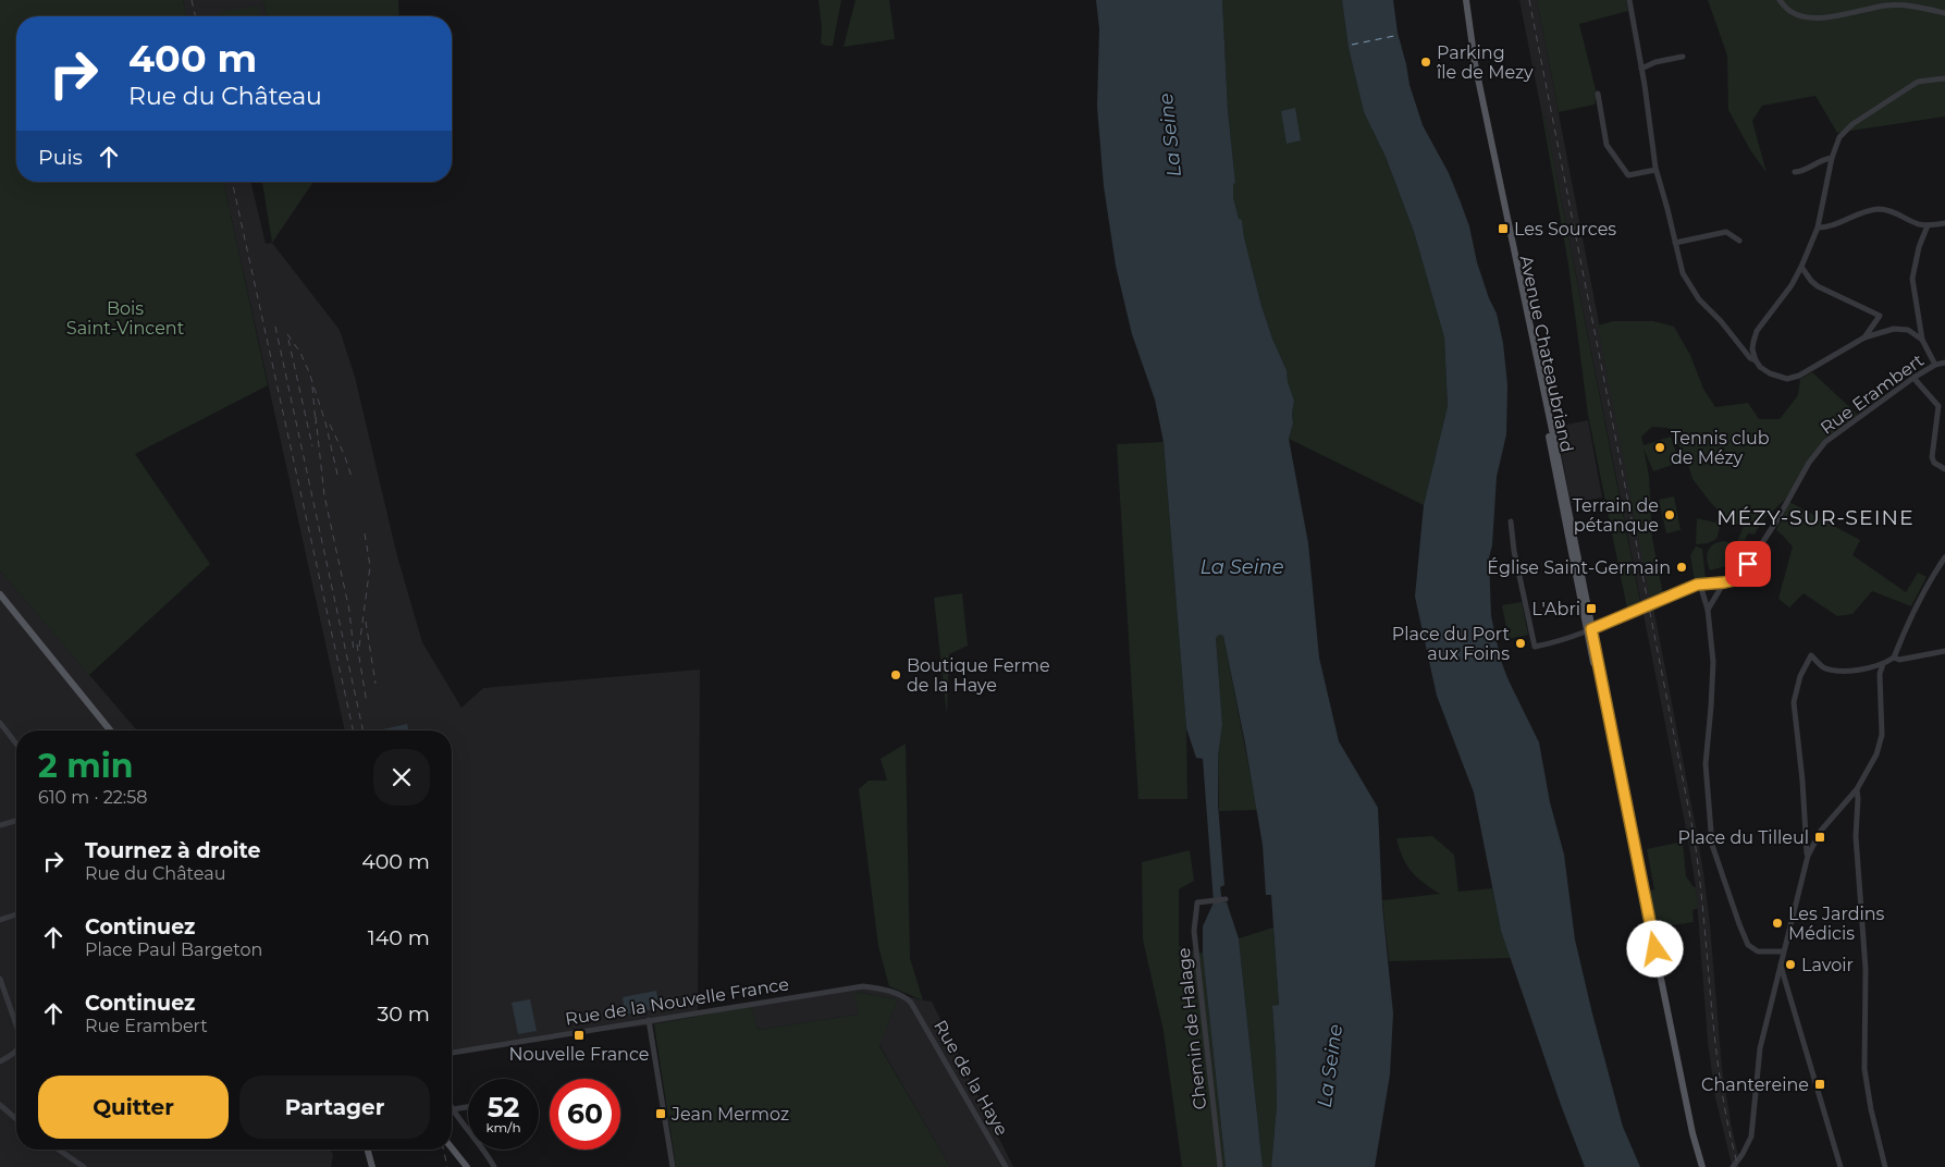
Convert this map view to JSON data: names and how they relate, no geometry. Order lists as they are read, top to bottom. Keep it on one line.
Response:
{"streets":{"main road":["Avenue Chateaubriand"],"street":["Rue Erambert","Rue de la Nouvelle France","Chemin de Halage","Rue de la Haye"]},"crossings":[["Rue de la Nouvelle France","Rue de la Haye"]],"districts":["MÉZY-SUR-SEINE"],"water":["La Seine"],"parks":["Bois Saint-Vincent"],"places":{"other":["Parking île de Mezy","Tennis club de Mézy","Terrain de pétanque","Église Saint-Germain","Place du Port aux Foins","Boutique Ferme de la Haye","Les Jardins Médicis","Lavoir"],"transit":["Les Sources","L'Abri","Place du Tilleul","Nouvelle France","Chantereine","Jean Mermoz"]},"page":{"turn":["400 m","Rue du Château"],"then":"Puis","heading":["2 min","610 m · 22:58"],"list":[{"name":"Tournez à droite","note":"Rue du Château","value":"400 m"},{"name":"Continuez","note":"Place Paul Bargeton","value":"140 m"},{"name":"Continuez","note":"Rue Erambert","value":"30 m"}],"buttons":["Quitter","Partager"],"speed":"52 km/h","limit":"60"}}
